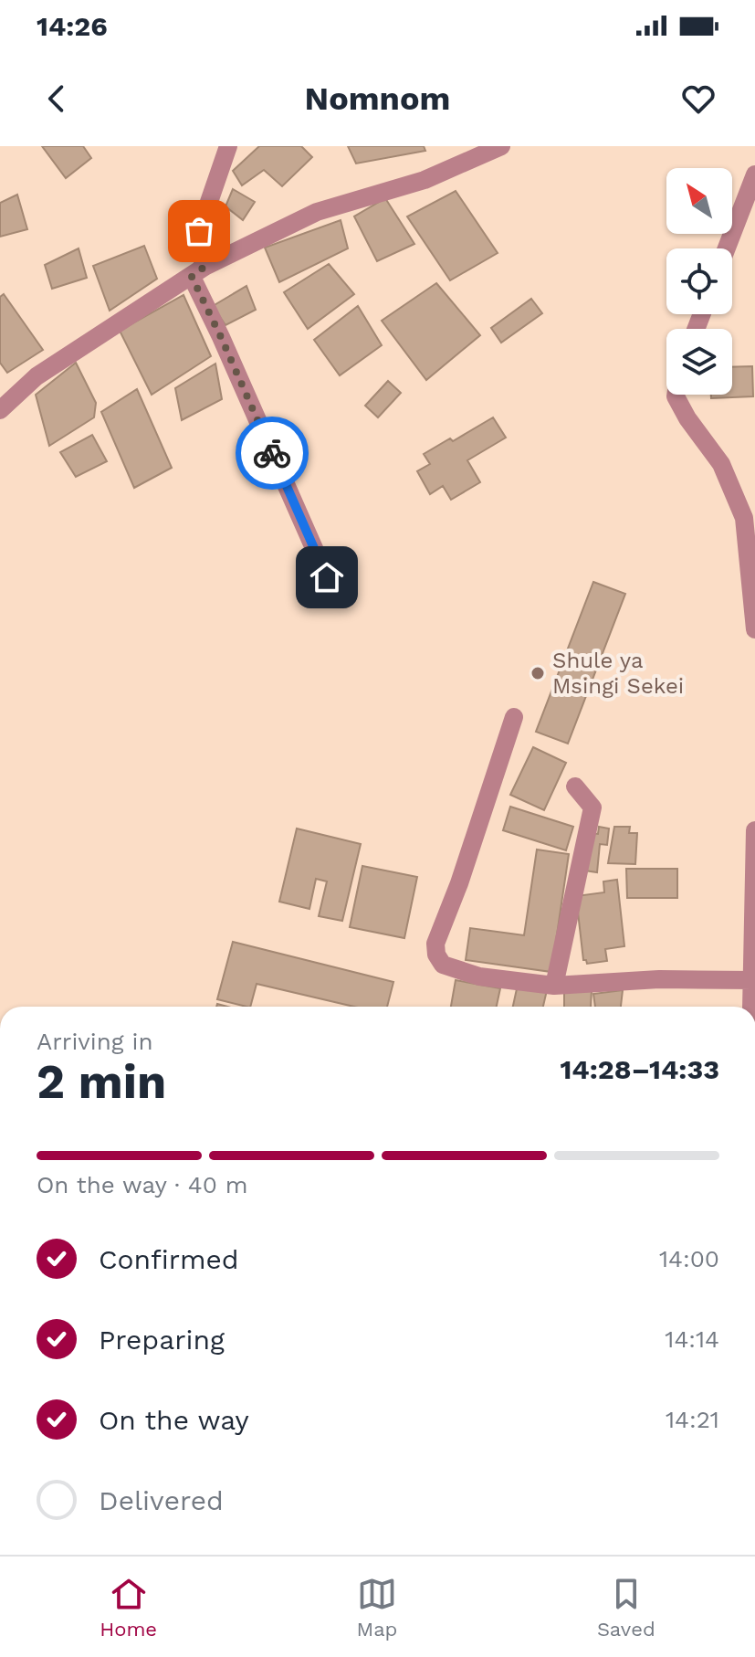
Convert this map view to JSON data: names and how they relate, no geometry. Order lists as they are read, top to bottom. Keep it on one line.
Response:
{"places":["Shule ya Msingi Sekei"],"north":"top left","page":{"status":"14:26","header":"Nomnom","heading":["2 min","Arriving in","14:28–14:33"],"bar":"On the way · 40 m","list":[["Confirmed","14:00"],["Preparing","14:14"],["On the way","14:21"],"Delivered"],"tabs":["Home","Map","Saved"]}}
